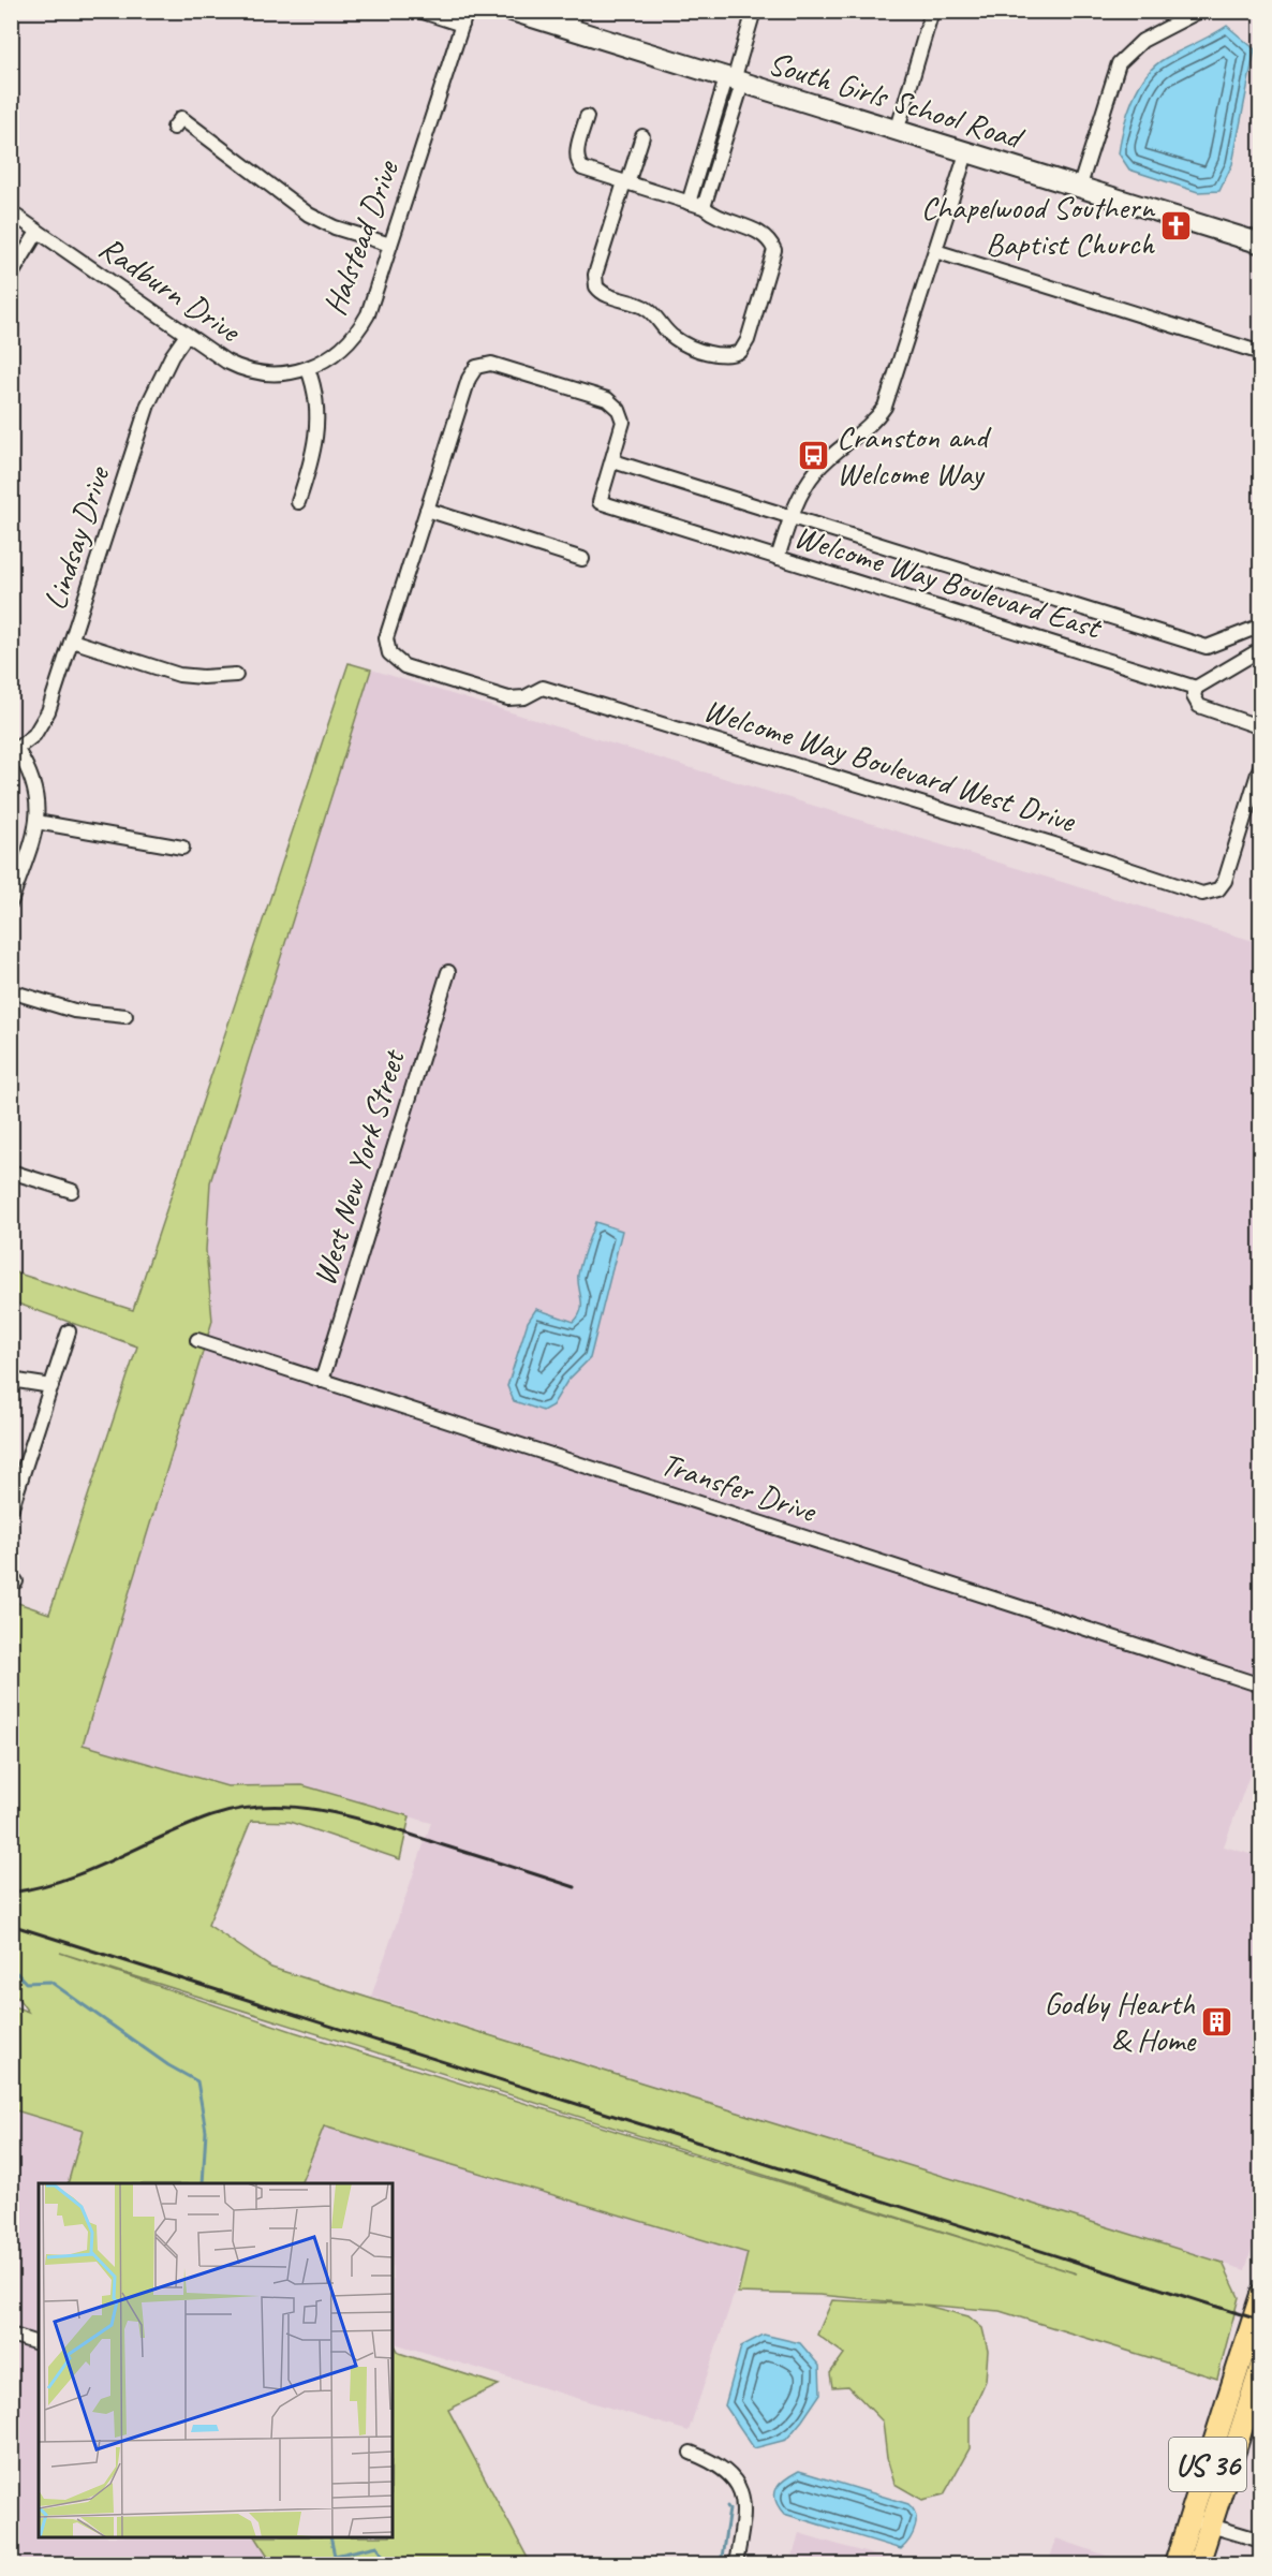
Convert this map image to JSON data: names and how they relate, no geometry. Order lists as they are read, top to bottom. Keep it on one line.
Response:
{"streets":{"main road":["South Girls School Road","US 36"],"street":["Halstead Drive","Radburn Drive","Lindsay Drive","Welcome Way Boulevard East","Welcome Way Boulevard West Drive","West New York Street","Transfer Drive"]},"crossings":[["Halstead Drive","Radburn Drive"],["Radburn Drive","Lindsay Drive"],["West New York Street","Transfer Drive"]],"places":{"church":["Chapelwood Southern Baptist Church"],"bus stop":["Cranston and Welcome Way"],"building":["Godby Hearth & Home"]}}
